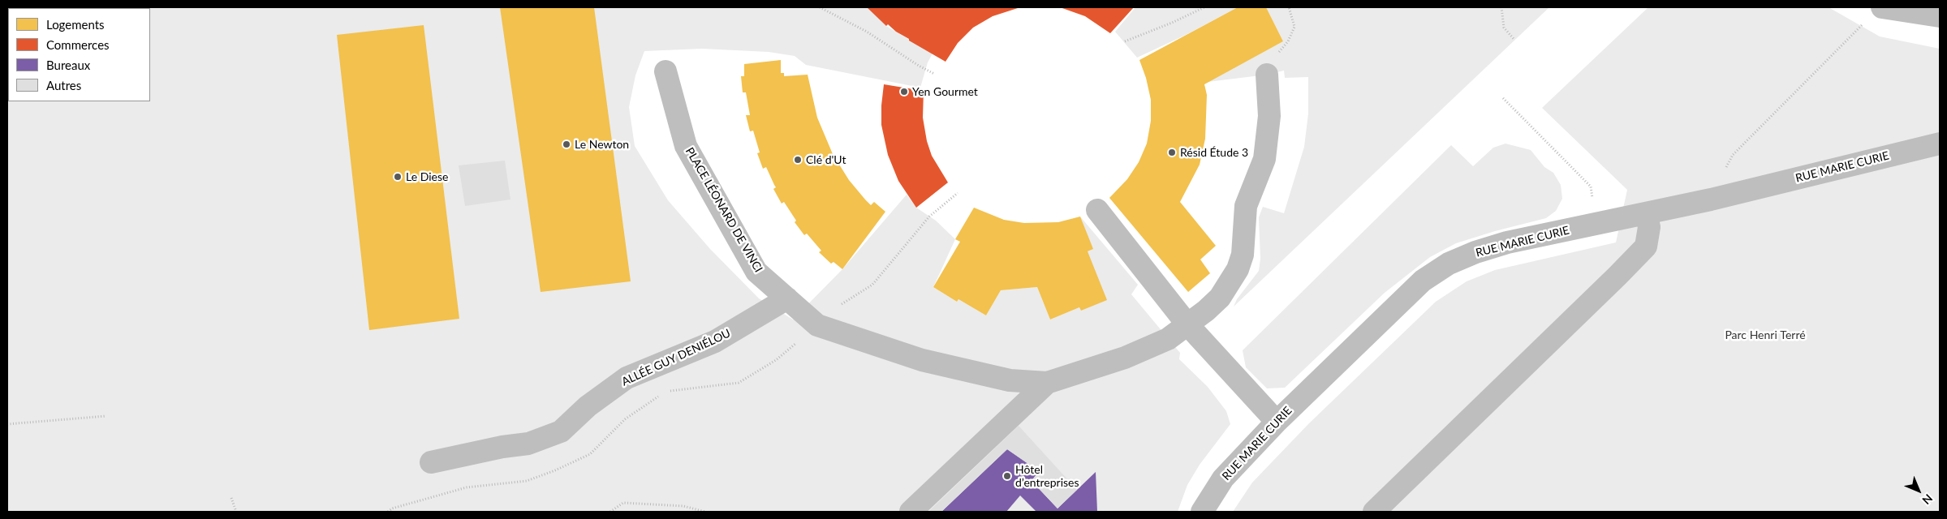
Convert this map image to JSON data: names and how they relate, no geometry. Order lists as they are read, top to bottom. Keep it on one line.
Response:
{"streets":{"street":["RUE MARIE CURIE","PLACE LÉONARD DE VINCI","ALLÉE GUY DENIÉLOU"]},"crossings":[["PLACE LÉONARD DE VINCI","ALLÉE GUY DENIÉLOU"]],"parks":["Parc Henri Terré"],"places":["Yen Gourmet","Le Newton","Résid Étude 3","Clé d'Ut","Le Diese","Hôtel d’entreprises"],"legend":["Logements","Commerces","Bureaux","Autres"],"north":"bottom right"}
